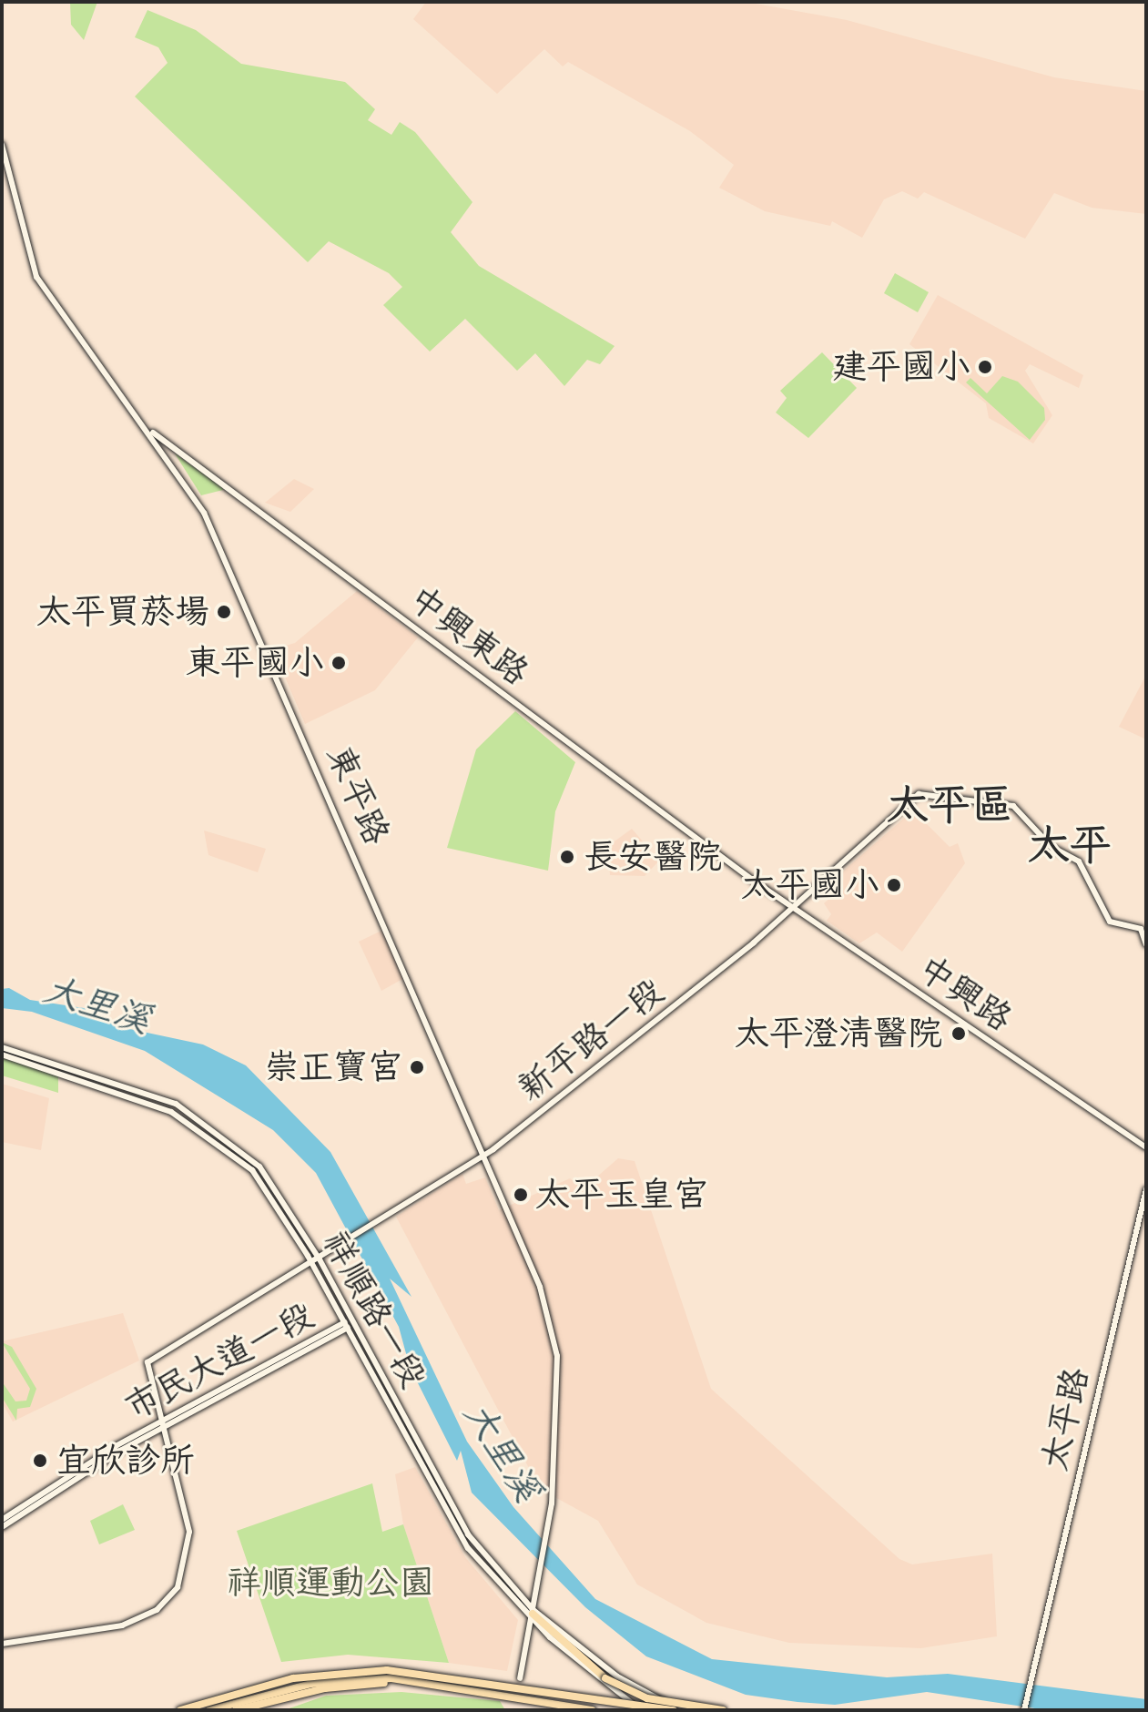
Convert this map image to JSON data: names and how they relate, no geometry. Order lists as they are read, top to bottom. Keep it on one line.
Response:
{"streets":{"street":["中興東路","東平路","中興路","新平路一段","祥順路一段","市民大道一段","太平路"]},"crossings":[["中興東路","東平路"],["中興東路","中興路"],["東平路","新平路一段"],["東平路","祥順路一段"],["中興路","新平路一段"],["新平路一段","祥順路一段"],["新平路一段","市民大道一段"],["祥順路一段","市民大道一段"]],"districts":["太平區","太平"],"water":["大里溪"],"parks":["祥順運動公園"],"places":["建平國小","太平買菸場","東平國小","長安醫院","太平國小","太平澄清醫院","崇正寶宮","太平玉皇宮","宜欣診所"]}
